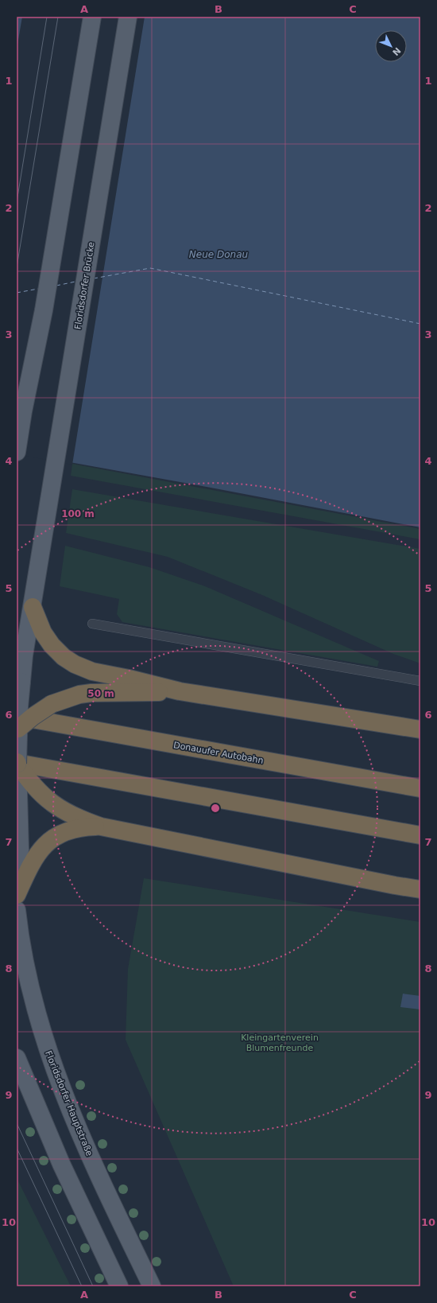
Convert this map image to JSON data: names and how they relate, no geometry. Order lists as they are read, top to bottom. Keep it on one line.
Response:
{"streets":{"highway":["Donauufer Autobahn"],"main road":["Floridsdorfer Brücke","Floridsdorfer Hauptstraße"]},"water":["Neue Donau"],"parks":["Kleingartenverein Blumenfreunde"],"north":"bottom right","grid":{"columns":["A","B","C"],"rows":["1","2","3","4","5","6","7","8","9","10"]},"rings":["100 m","50 m"]}
